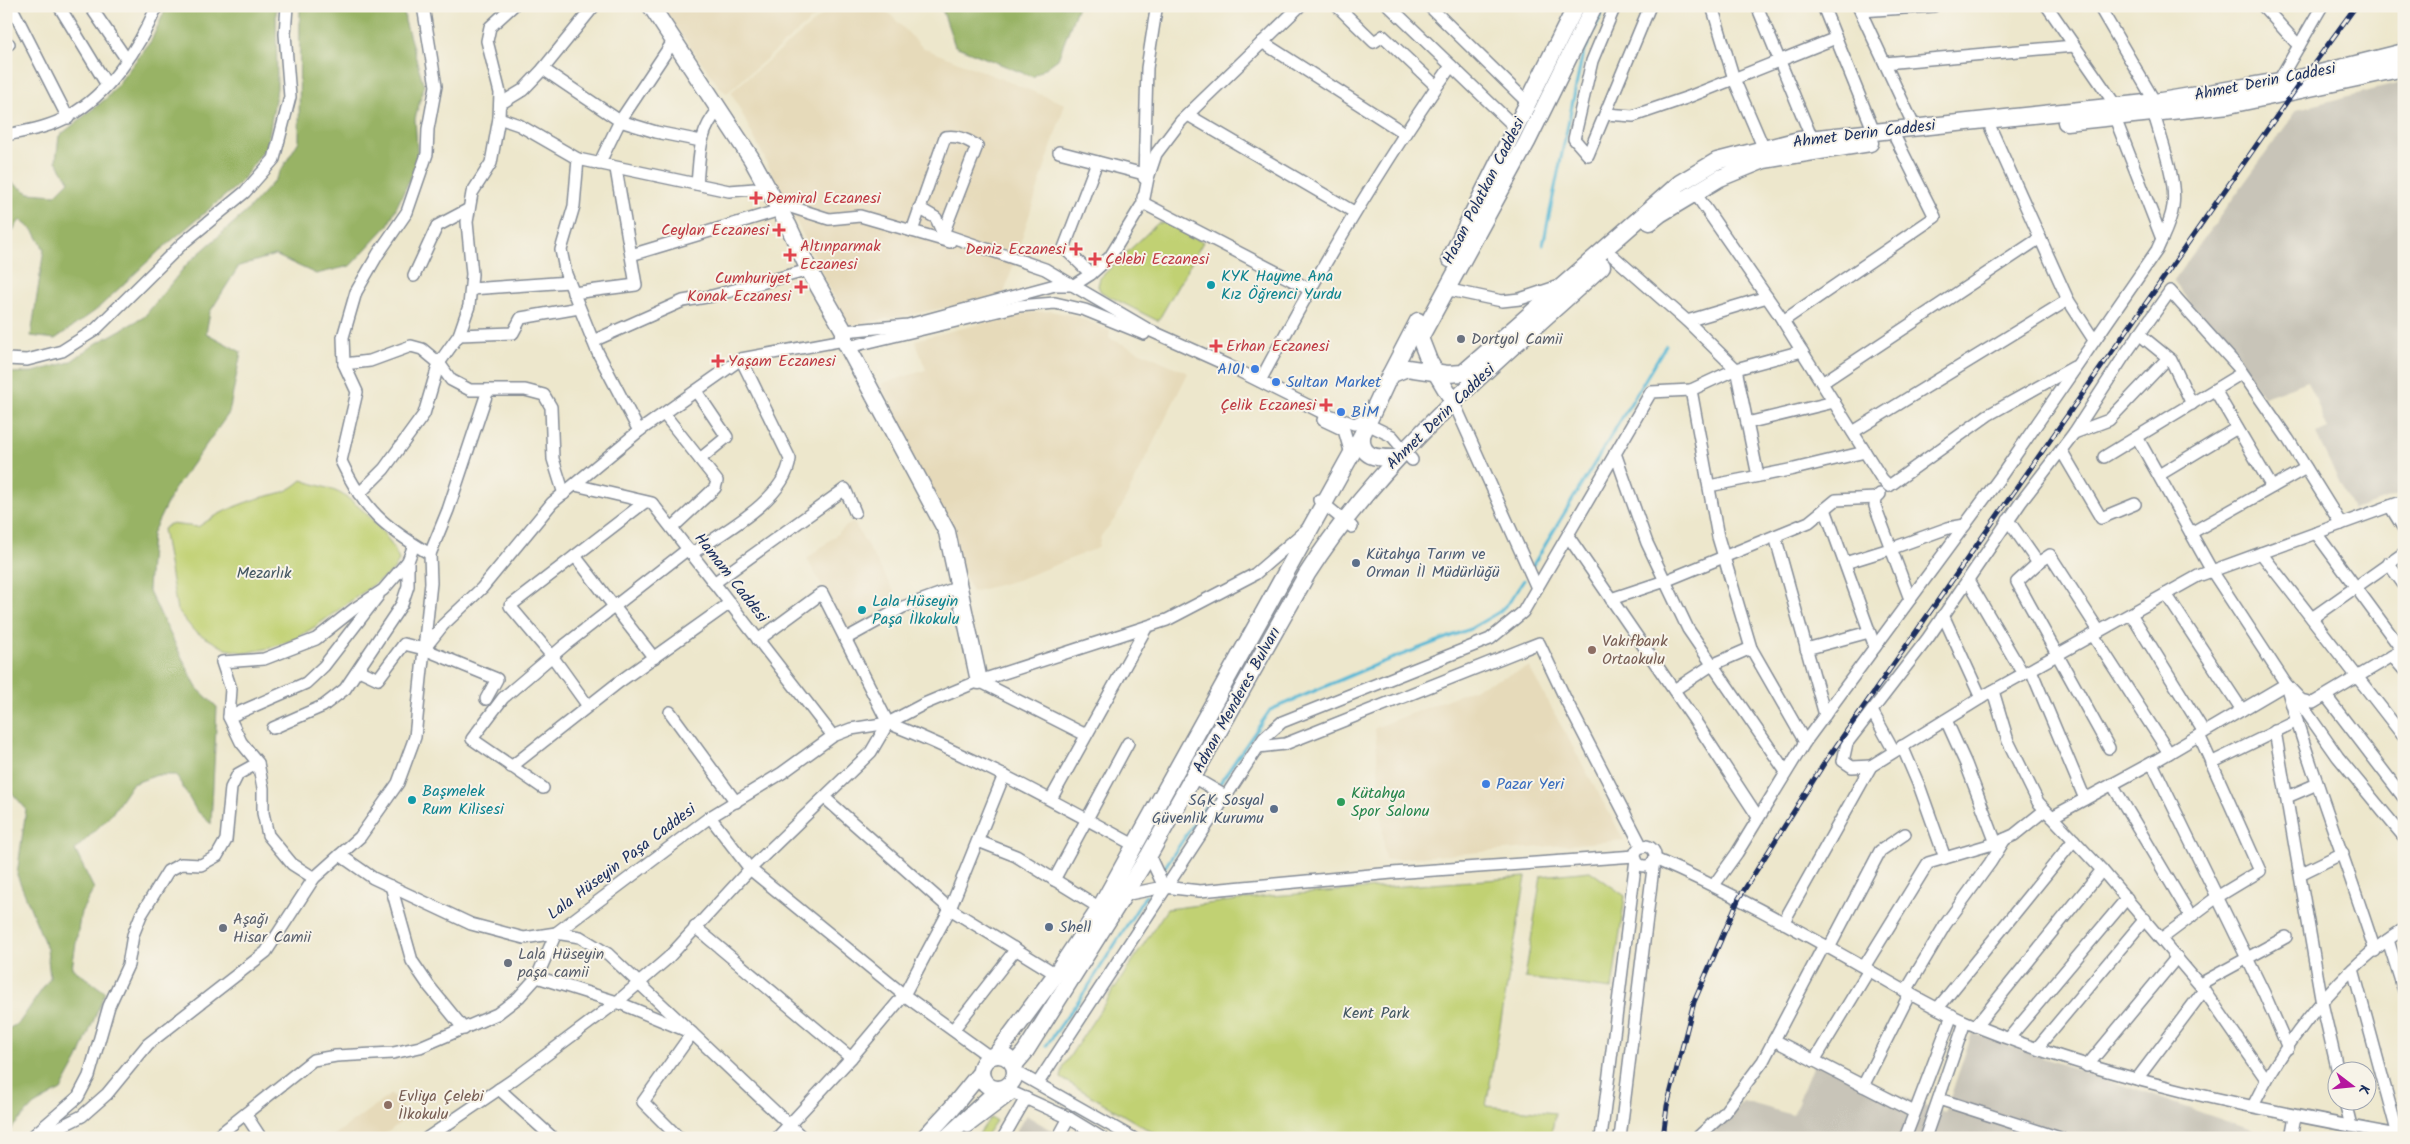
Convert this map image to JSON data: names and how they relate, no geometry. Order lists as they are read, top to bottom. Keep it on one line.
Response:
{"streets":{"main road":["Ahmet Derin Caddesi","Hasan Polatkan Caddesi","Adnan Menderes Bulvarı"],"street":["Hamam Caddesi","Lala Hüseyin Paşa Caddesi"]},"crossings":[["Ahmet Derin Caddesi","Hasan Polatkan Caddesi"],["Ahmet Derin Caddesi","Adnan Menderes Bulvarı"],["Hamam Caddesi","Lala Hüseyin Paşa Caddesi"]],"parks":["Mezarlık","Kent Park"],"places":{"health":["Demiral Eczanesi","Ceylan Eczanesi","Deniz Eczanesi","Altınparmak Eczanesi","Çelebi Eczanesi","Cumhuriyet Konak Eczanesi","Erhan Eczanesi","Yaşam Eczanesi","Çelik Eczanesi"],"other":["KYK Hayme Ana Kız Öğrenci Yurdu","Dortyol Camii","A101","Sultan Market","BİM","Kütahya Tarım ve Orman İl Müdürlüğü","Lala Hüseyin Paşa İlkokulu","Vakıfbank Ortaokulu","Pazar Yeri","Başmelek Rum Kilisesi","Kütahya Spor Salonu","SGK Sosyal Güvenlik Kurumu","Shell","Aşağı Hisar Camii","Lala Hüseyin paşa camii","Evliya Çelebi İlkokulu"]},"north":"right"}
